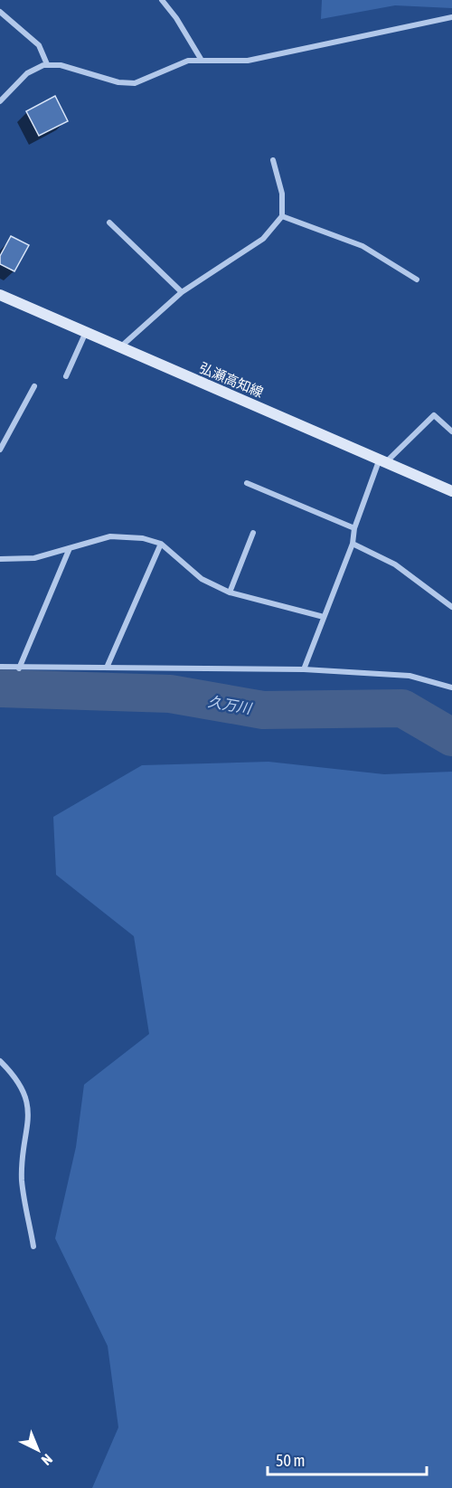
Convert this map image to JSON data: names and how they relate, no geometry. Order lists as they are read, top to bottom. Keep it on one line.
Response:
{"streets":{"main road":["弘瀬高知線"]},"water":["久万川"],"scale_bar":"50 m","north":"bottom right"}
